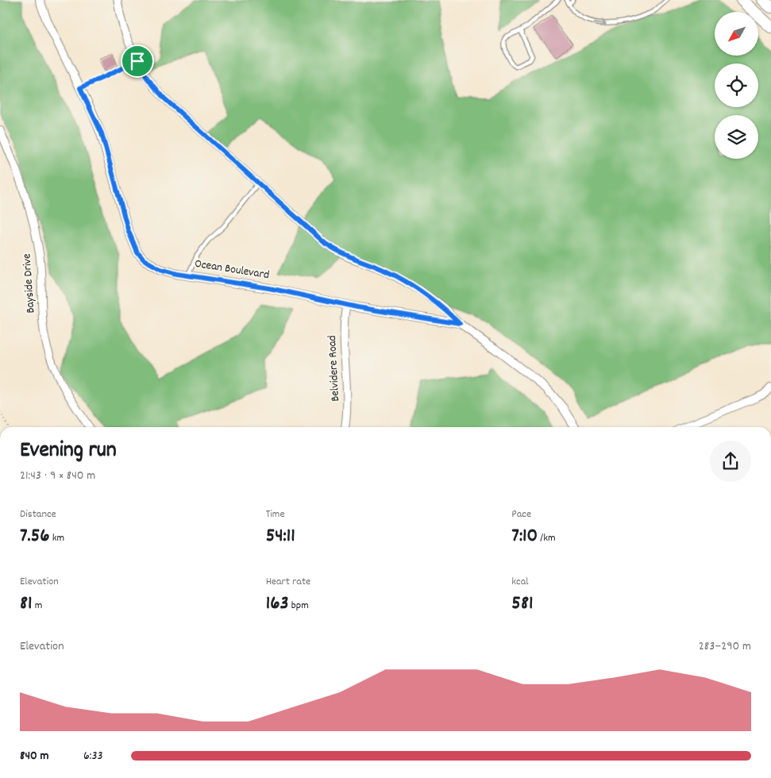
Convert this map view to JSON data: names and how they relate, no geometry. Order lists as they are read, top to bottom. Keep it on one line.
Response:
{"streets":{"street":["Ocean Boulevard","Bayside Drive","Belvidere Road"]},"crossings":[["Ocean Boulevard","Belvidere Road"]],"north":"bottom left","page":{"heading":["Evening run","21:43 · 9 × 840 m"],"stats":[["Distance","7.56 km"],["Time","54:11"],["Pace","7:10 /km"],["Elevation","81 m"],["Heart rate","163 bpm"],["kcal","581"]],"chart":["Elevation","283–290 m"],"list":[{"name":"840 m","note":"6:33"}]}}
